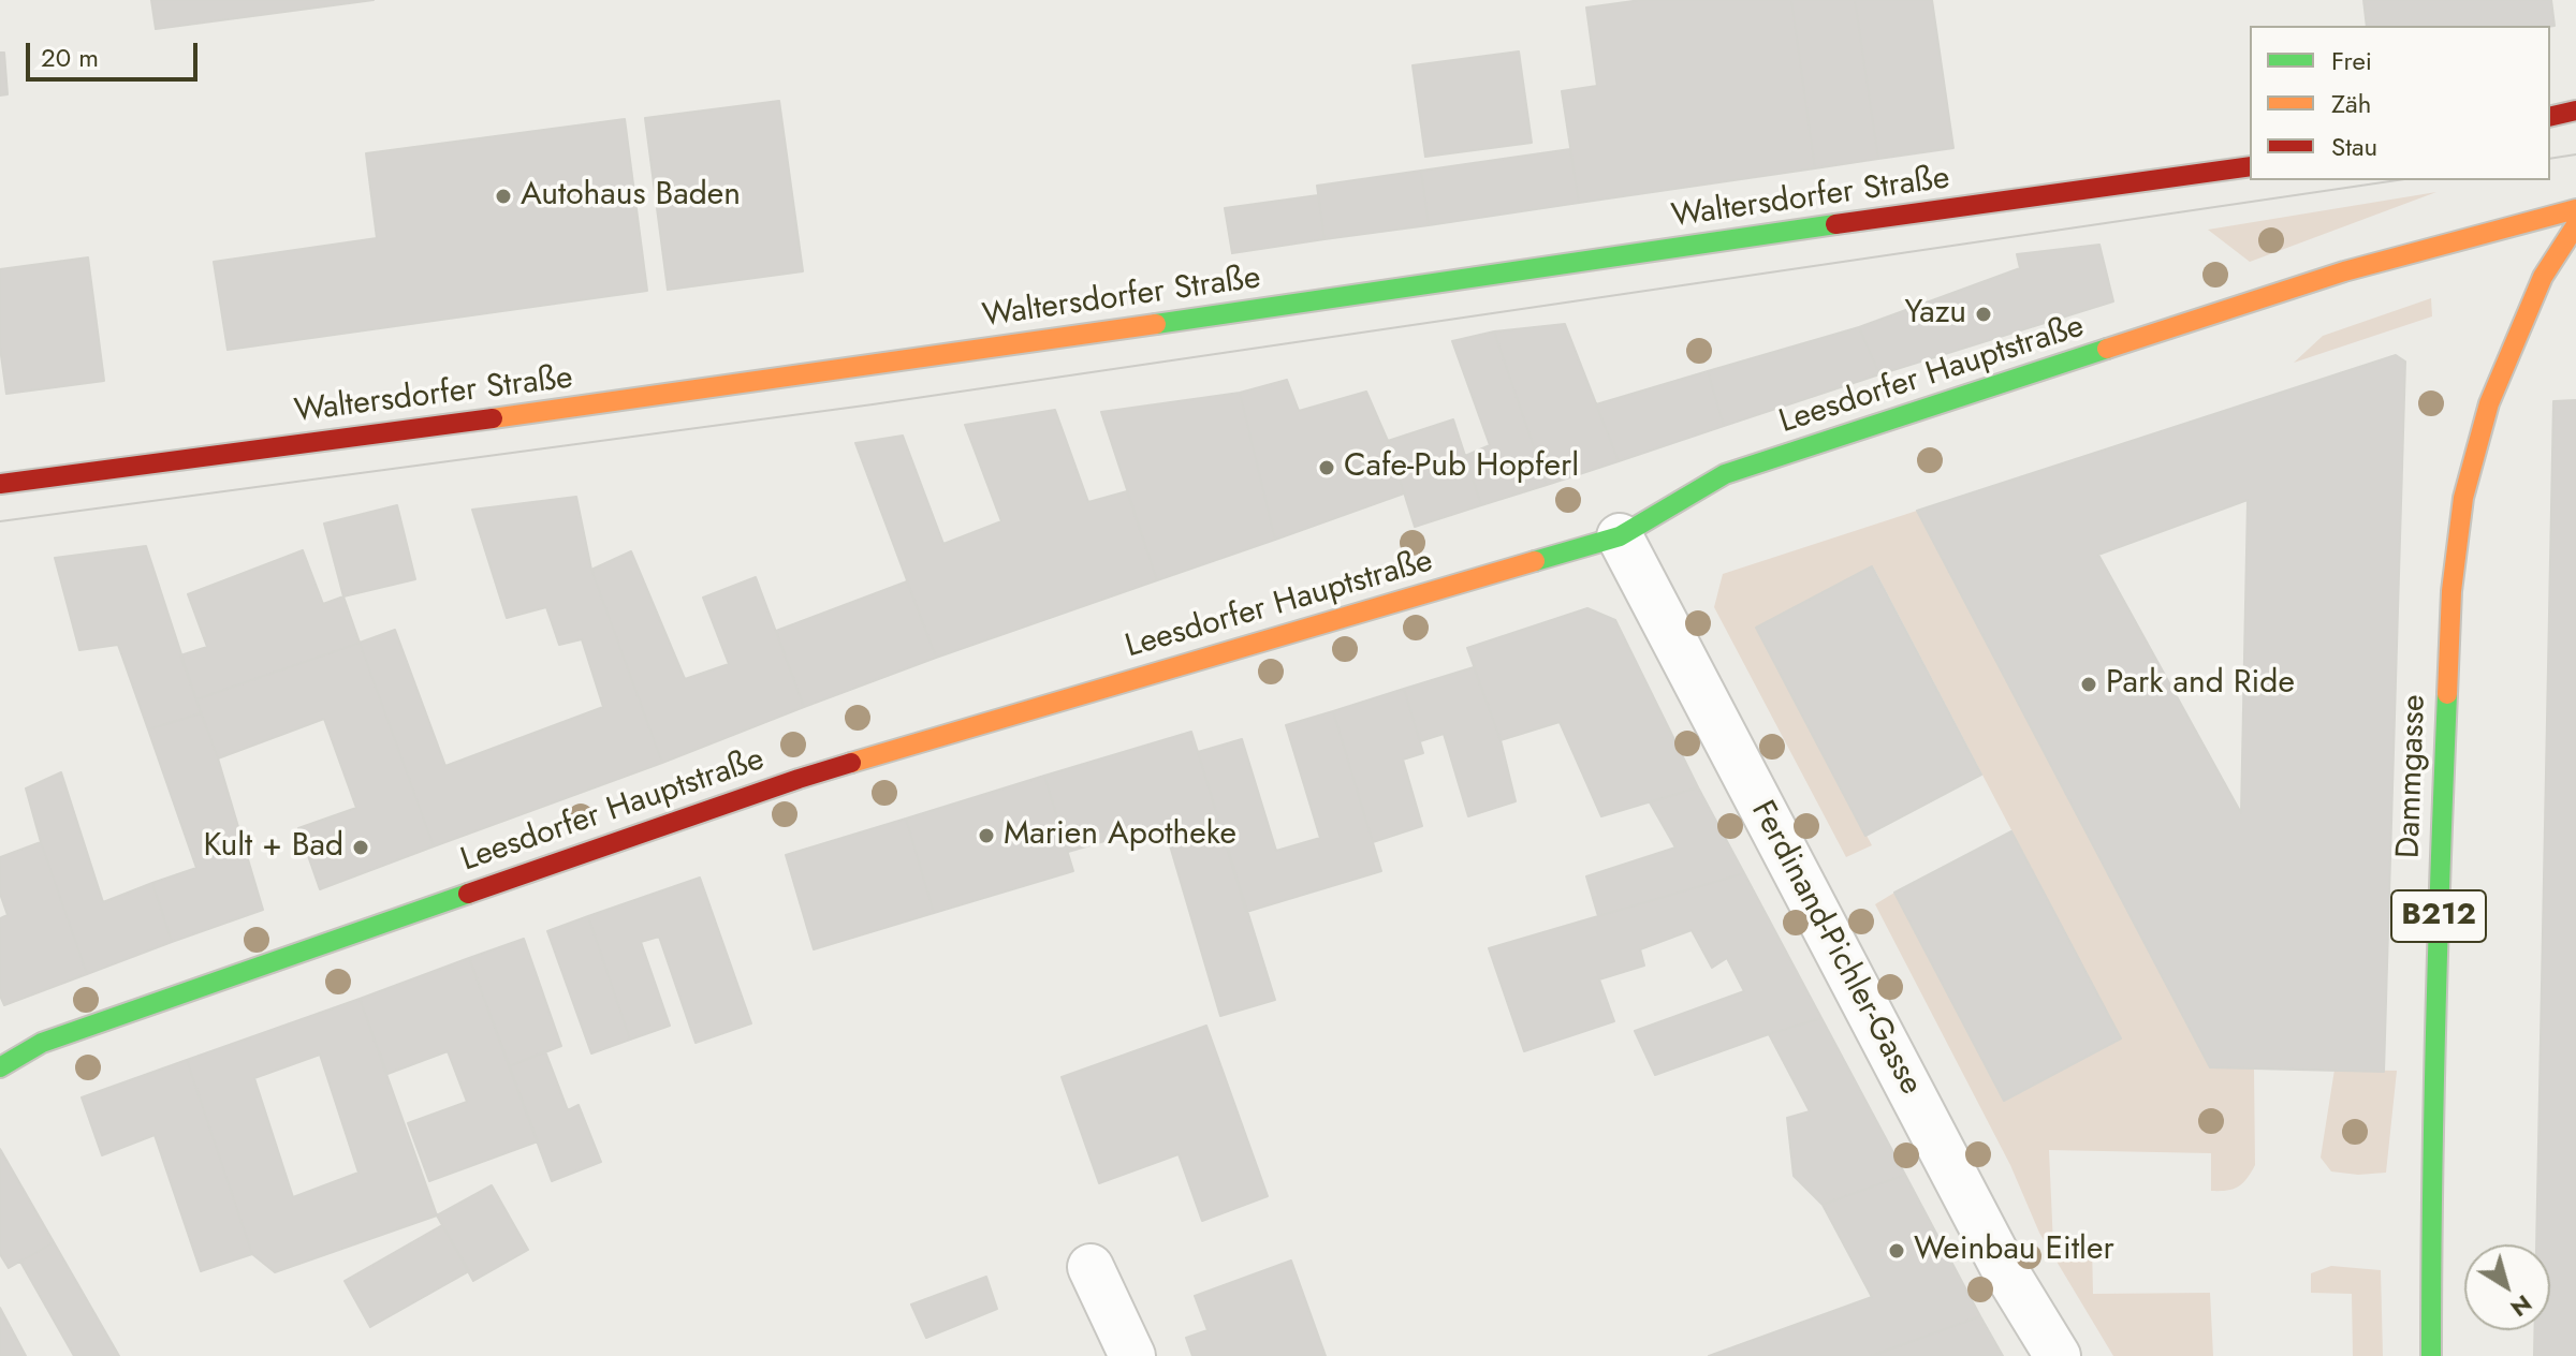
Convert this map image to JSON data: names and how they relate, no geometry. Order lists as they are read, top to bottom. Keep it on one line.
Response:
{"streets":{"street":["Waltersdorfer Straße","Leesdorfer Hauptstraße","Dammgasse","B212","Ferdinand-Pichler-Gasse"]},"crossings":[["Leesdorfer Hauptstraße","Ferdinand-Pichler-Gasse"]],"places":["Autohaus Baden","Yazu","Cafe-Pub Hopferl","Park and Ride","Marien Apotheke","Kult + Bad","Weinbau Eitler"],"legend":["Frei","Zäh","Stau"],"scale_bar":"20 m","north":"bottom right"}
